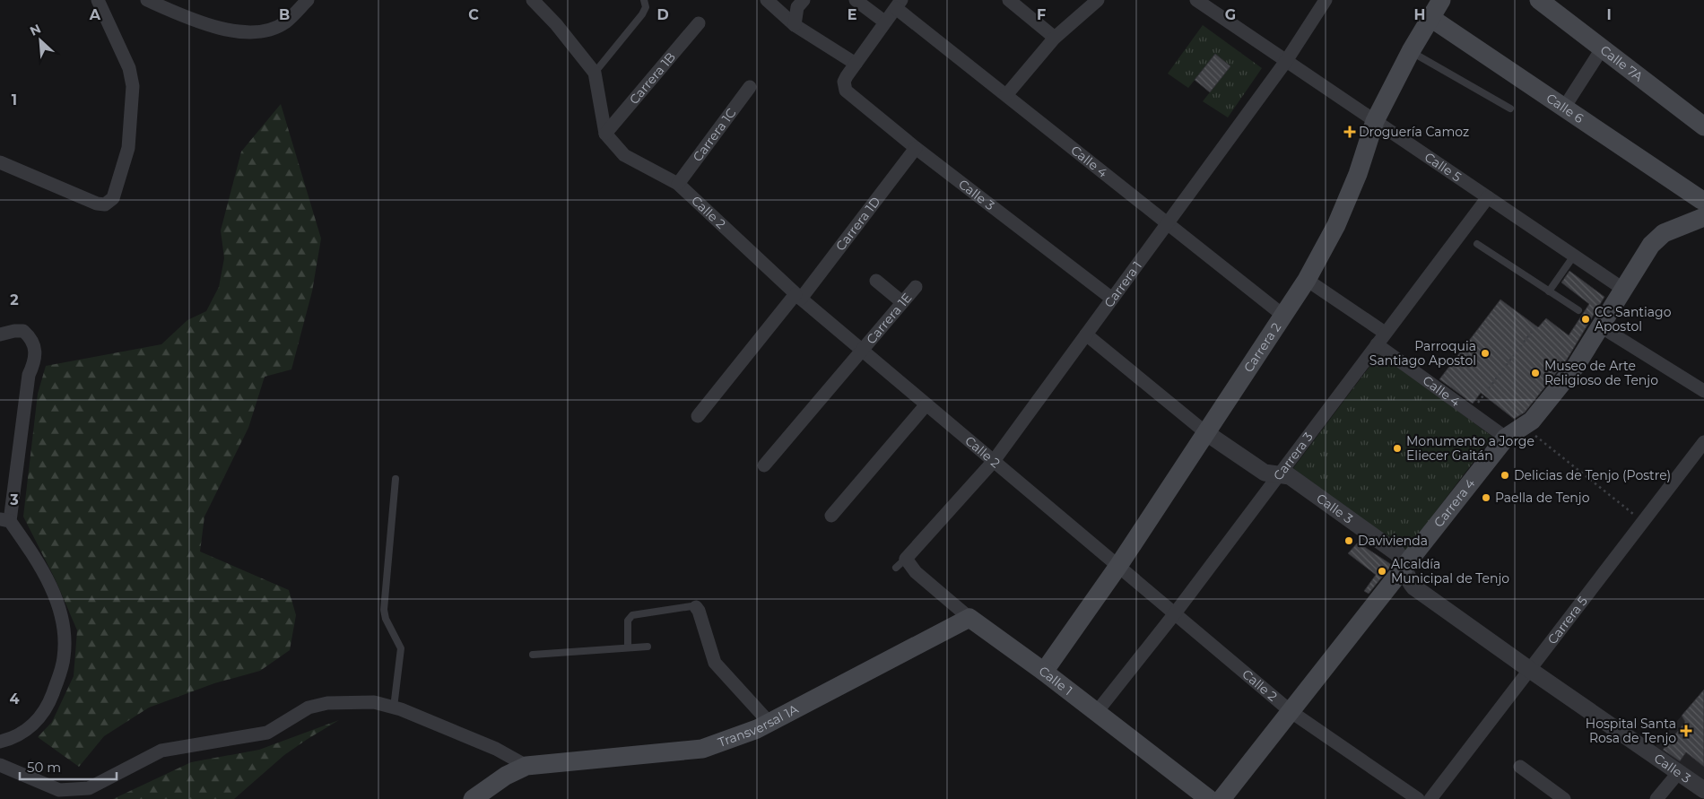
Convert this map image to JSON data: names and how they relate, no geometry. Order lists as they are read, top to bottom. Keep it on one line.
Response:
{"streets":{"main road":["Calle 7A","Calle 6","Carrera 2","Carrera 4","Calle 1","Transversal 1A"],"street":["Carrera 1B","Carrera 1C","Calle 4","Calle 5","Calle 3","Calle 2","Carrera 1D","Carrera 1","Carrera 1E","Carrera 3","Carrera 5"]},"crossings":[["Carrera 1B","Calle 2"],["Calle 6","Carrera 2"],["Calle 6","Carrera 4"],["Carrera 1C","Calle 2"],["Calle 4","Carrera 1"],["Calle 4","Carrera 2"],["Calle 4","Carrera 3"],["Calle 4","Carrera 4"],["Calle 5","Carrera 1"],["Calle 5","Carrera 2"],["Calle 5","Carrera 3"],["Calle 5","Carrera 4"],["Calle 3","Carrera 1D"],["Calle 3","Carrera 1"],["Calle 3","Carrera 2"],["Calle 3","Carrera 3"],["Calle 3","Carrera 4"],["Calle 3","Carrera 5"],["Calle 2","Carrera 1D"],["Calle 2","Carrera 1"],["Calle 2","Carrera 1E"],["Calle 2","Carrera 2"],["Calle 2","Carrera 3"],["Calle 2","Carrera 4"],["Carrera 1","Calle 1"],["Carrera 2","Calle 1"],["Carrera 3","Calle 1"],["Calle 1","Transversal 1A"]],"places":{"health":["Droguería Camoz","Hospital Santa Rosa de Tenjo"],"other":["CC Santiago Apostol","Parroquia Santiago Apostol","Museo de Arte Religioso de Tenjo","Monumento a Jorge Eliecer Gaitán","Delicias de Tenjo (Postre)","Paella de Tenjo","Davivienda","Alcaldía Municipal de Tenjo"]},"scale_bar":"50 m","north":"top left","grid":{"columns":["A","B","C","D","E","F","G","H","I"],"rows":["1","2","3","4"]}}
